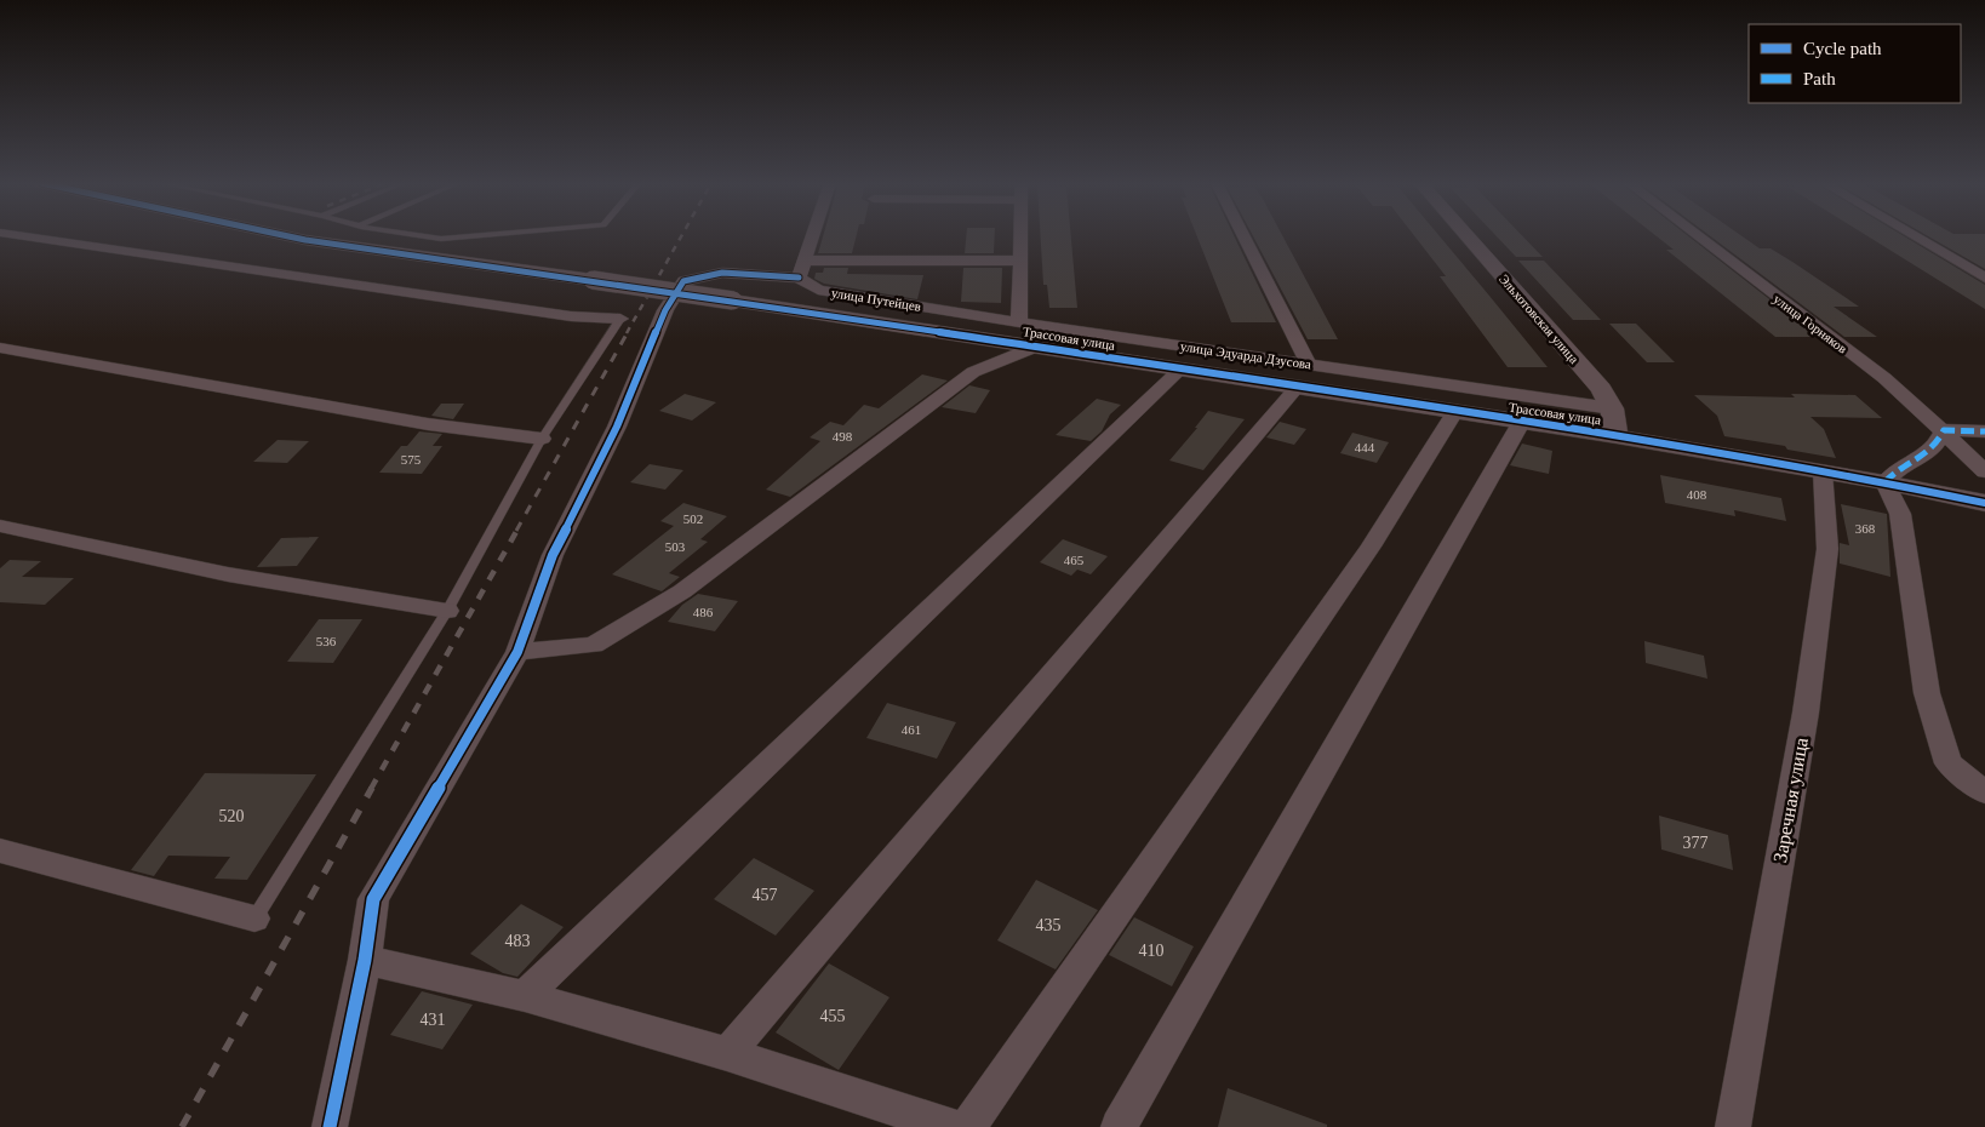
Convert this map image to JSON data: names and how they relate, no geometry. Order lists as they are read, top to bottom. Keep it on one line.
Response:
{"streets":{"street":["улица Путейцев","Эльхотовская улица","улица Горняков","Трассовая улица","улица Эдуарда Дзусова","Заречная улица"]},"crossings":[["улица Путейцев","улица Эдуарда Дзусова"],["Эльхотовская улица","Трассовая улица"],["Эльхотовская улица","улица Эдуарда Дзусова"],["Трассовая улица","улица Эдуарда Дзусова"],["Трассовая улица","Заречная улица"]],"house_numbers":["498","444","575","408","502","368","503","465","486","536","461","520","377","457","435","483","410","455","431"],"legend":["Cycle path","Path"]}
